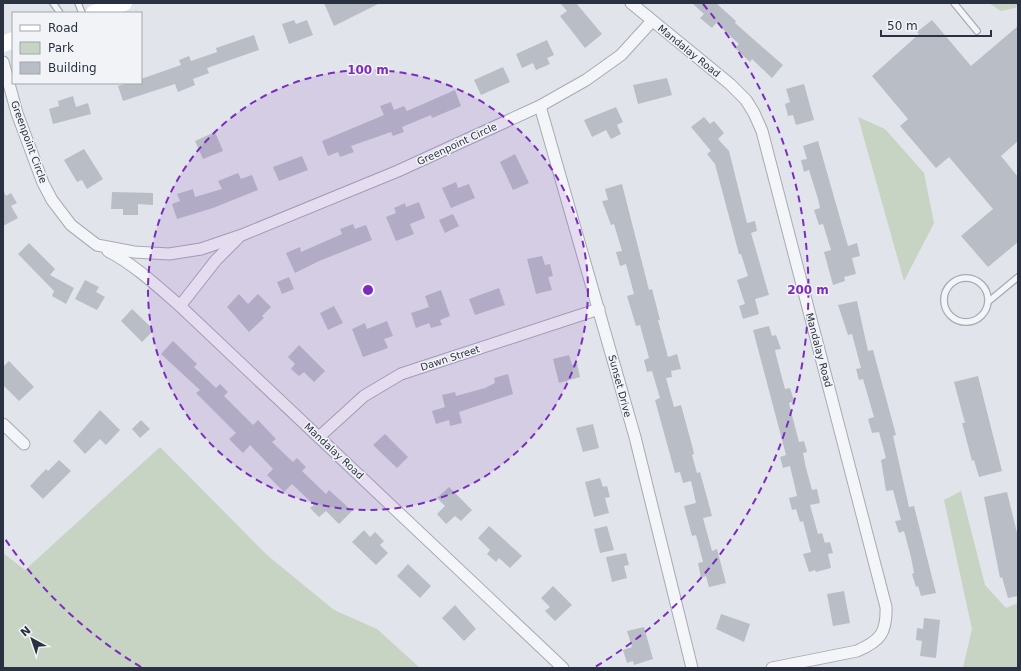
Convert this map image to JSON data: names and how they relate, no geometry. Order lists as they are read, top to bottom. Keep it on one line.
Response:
{"streets":{"street":["Mandalay Road","Greenpoint Circle","Dawn Street","Sunset Drive"]},"crossings":[["Mandalay Road","Greenpoint Circle"],["Mandalay Road","Dawn Street"],["Greenpoint Circle","Sunset Drive"],["Dawn Street","Sunset Drive"]],"legend":["Road","Park","Building"],"scale_bar":"50 m","north":"top left","rings":["100 m","200 m"]}
